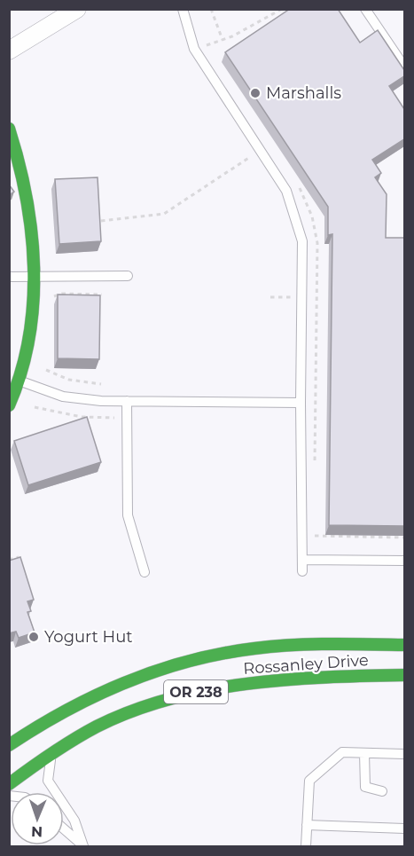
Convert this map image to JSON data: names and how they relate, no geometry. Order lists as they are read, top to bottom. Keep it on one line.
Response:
{"streets":{"main road":["Rossanley Drive","OR 238"]},"places":["Marshalls","Yogurt Hut"],"north":"bottom"}
